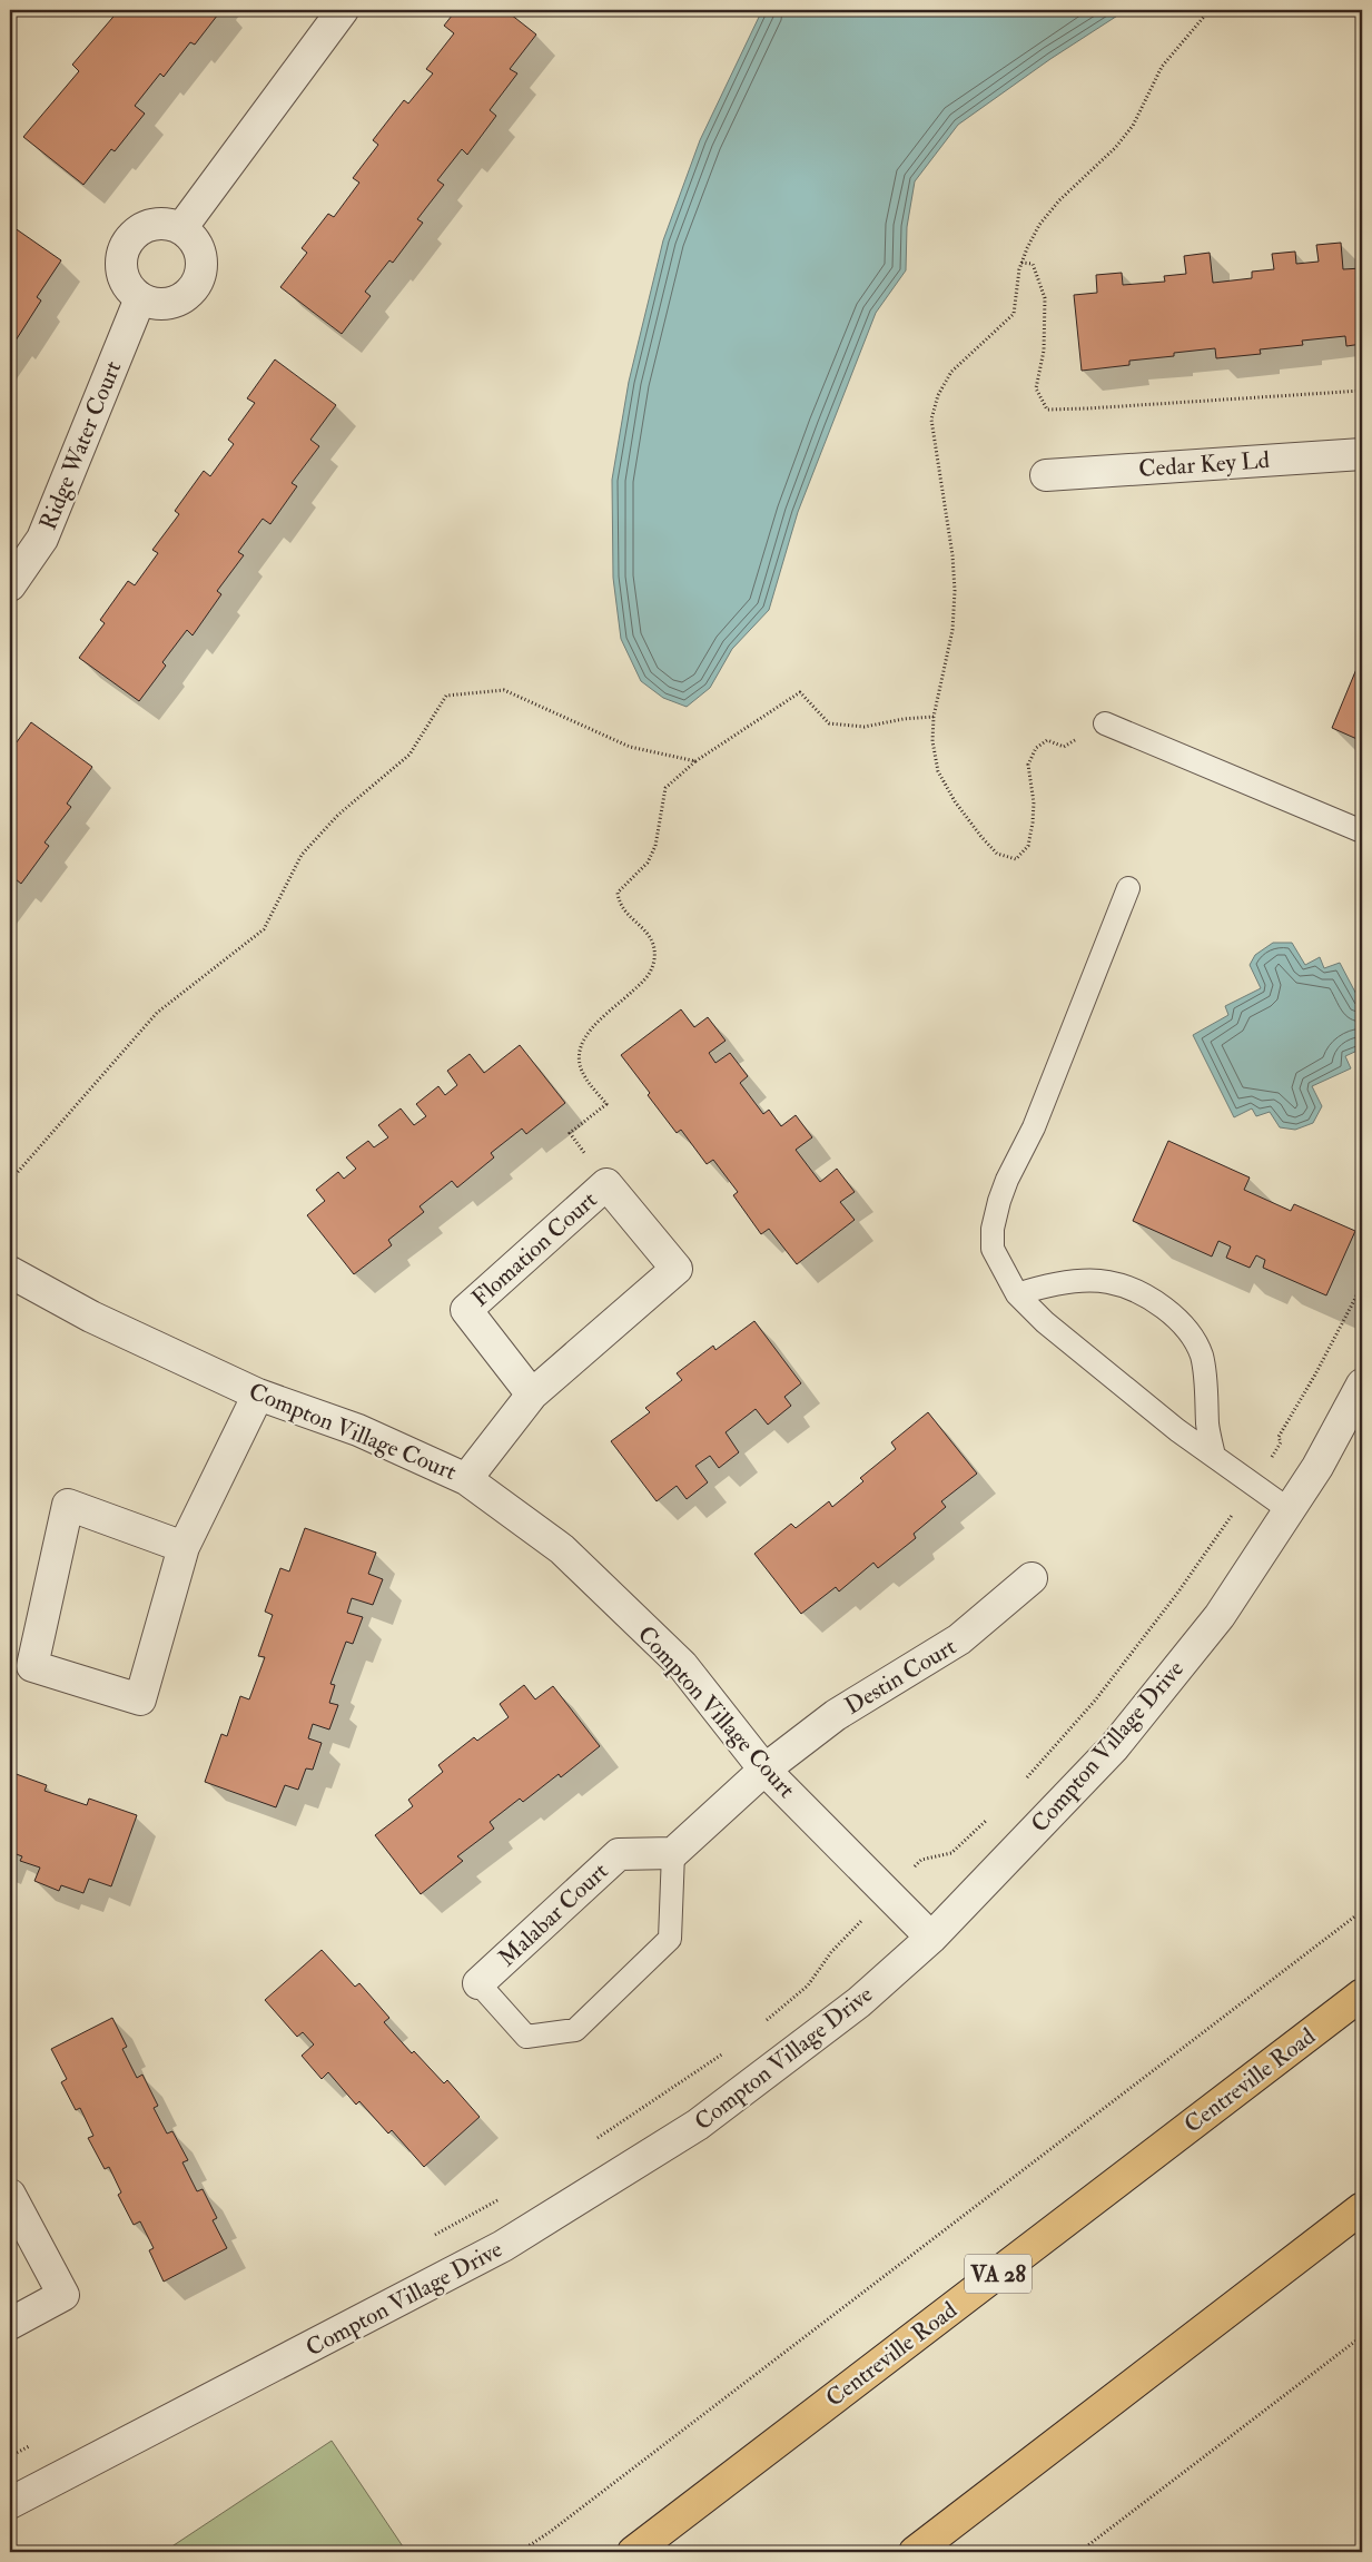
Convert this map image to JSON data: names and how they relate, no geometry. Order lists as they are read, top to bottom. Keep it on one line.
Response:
{"streets":{"highway":["Centreville Road","VA 28"],"street":["Ridge Water Court","Cedar Key Ld","Flomation Court","Compton Village Court","Destin Court","Compton Village Drive","Malabar Court"]},"crossings":[["Flomation Court","Compton Village Court"],["Compton Village Court","Destin Court"],["Compton Village Court","Compton Village Drive"]]}
